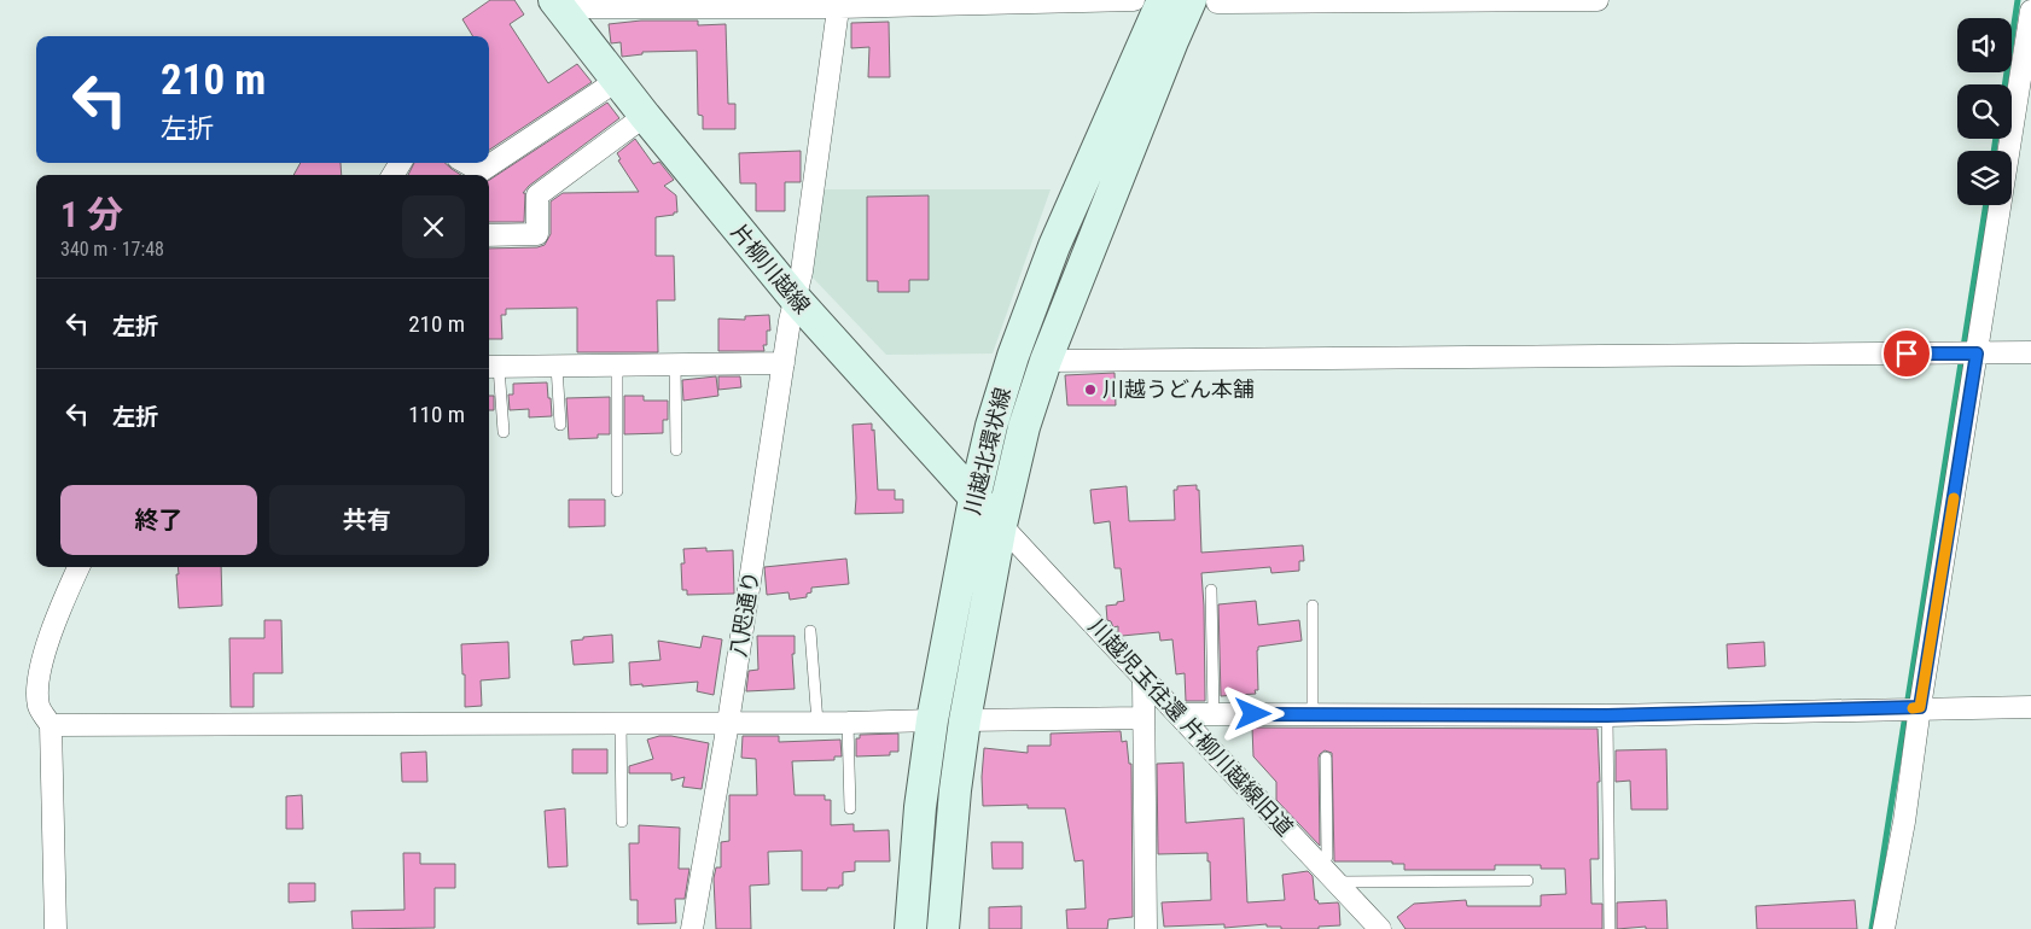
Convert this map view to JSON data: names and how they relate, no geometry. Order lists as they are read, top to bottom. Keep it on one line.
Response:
{"streets":{"main road":["片柳川越線","川越北環状線"],"street":["八咫通り","川越児玉往還 片柳川越線旧道"]},"crossings":[["片柳川越線","川越北環状線"],["片柳川越線","八咫通り"],["片柳川越線","川越児玉往還 片柳川越線旧道"],["川越北環状線","川越児玉往還 片柳川越線旧道"]],"places":["川越うどん本舗"],"page":{"turn":["210 m","左折"],"heading":["1 分","340 m · 17:48"],"list":[{"name":"左折","value":"210 m"},{"name":"左折","value":"110 m"}],"buttons":["終了","共有"]}}
